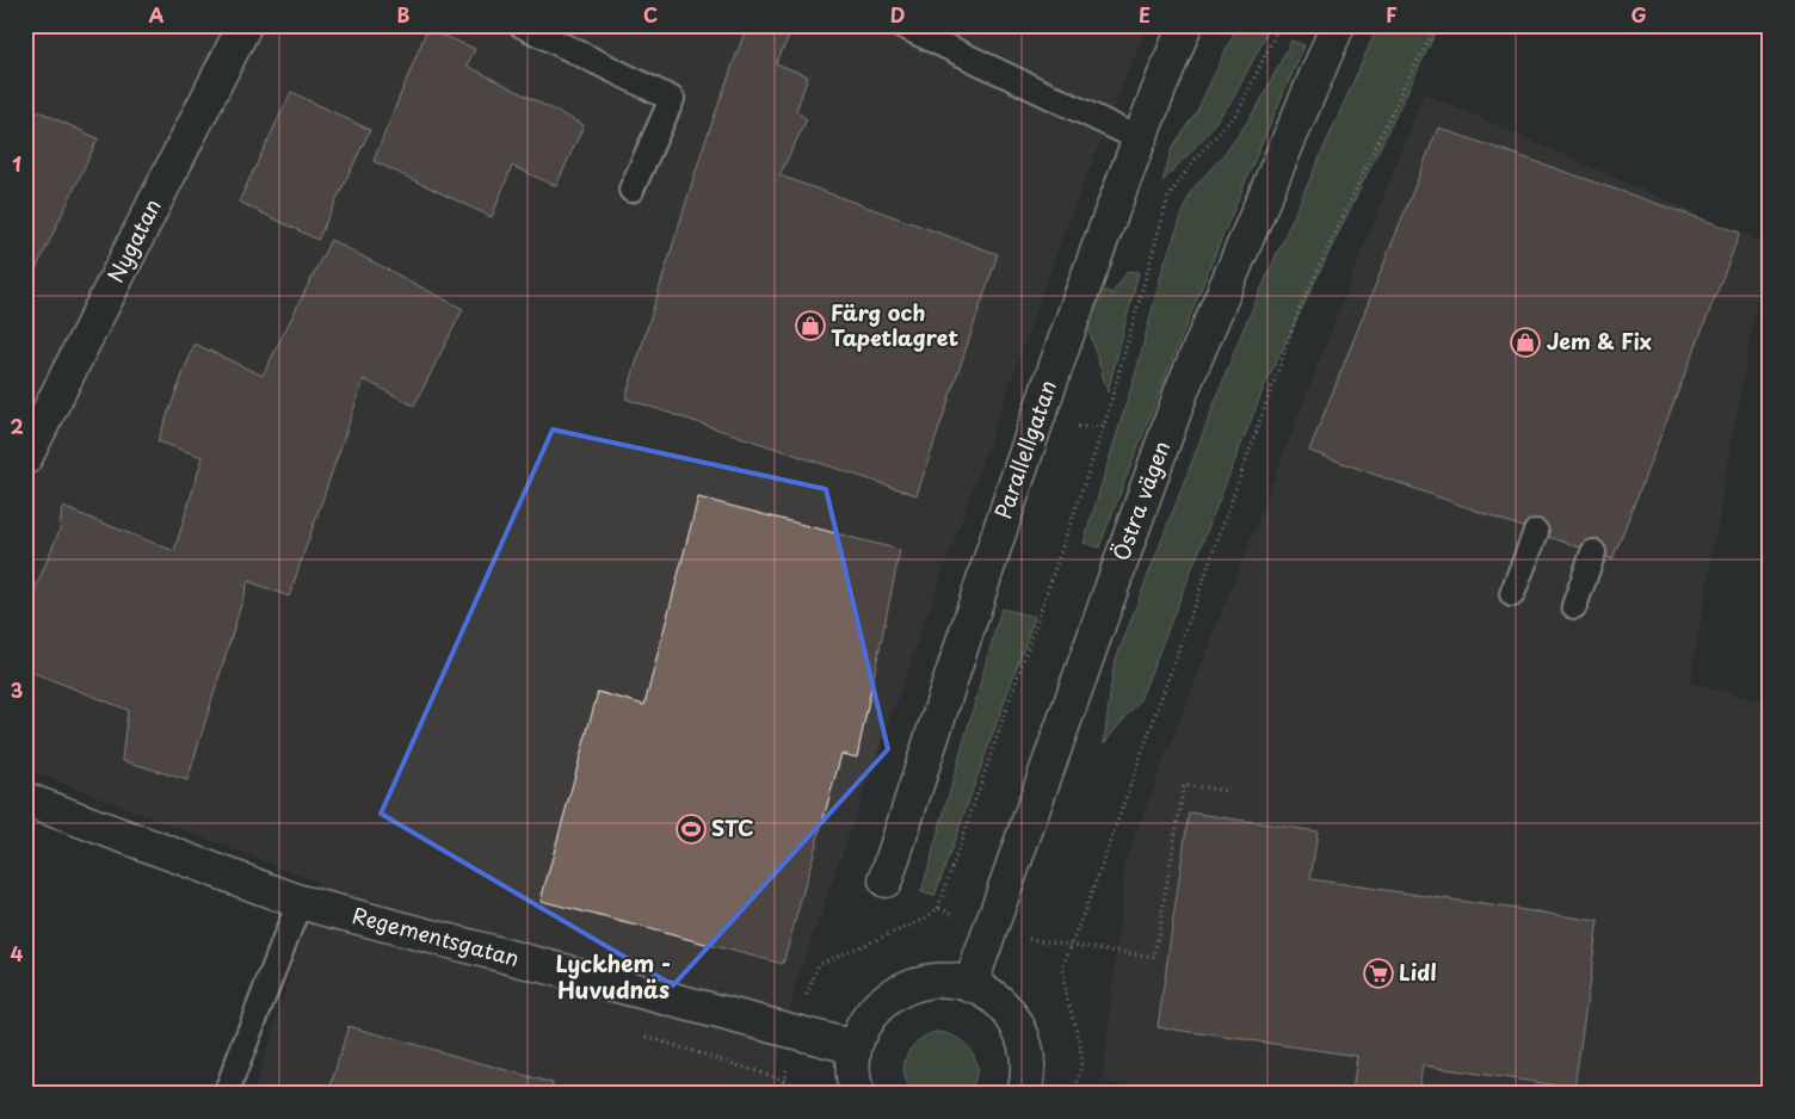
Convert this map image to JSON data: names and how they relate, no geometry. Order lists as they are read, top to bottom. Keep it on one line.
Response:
{"streets":{"street":["Nygatan","Parallellgatan","Östra vägen","Regementsgatan"]},"districts":["Lyckhem - Huvudnäs"],"places":{"shop":["Färg och Tapetlagret","Jem & Fix"],"sports":["STC"],"supermarket":["Lidl"]},"grid":{"columns":["A","B","C","D","E","F","G"],"rows":["1","2","3","4"]}}
